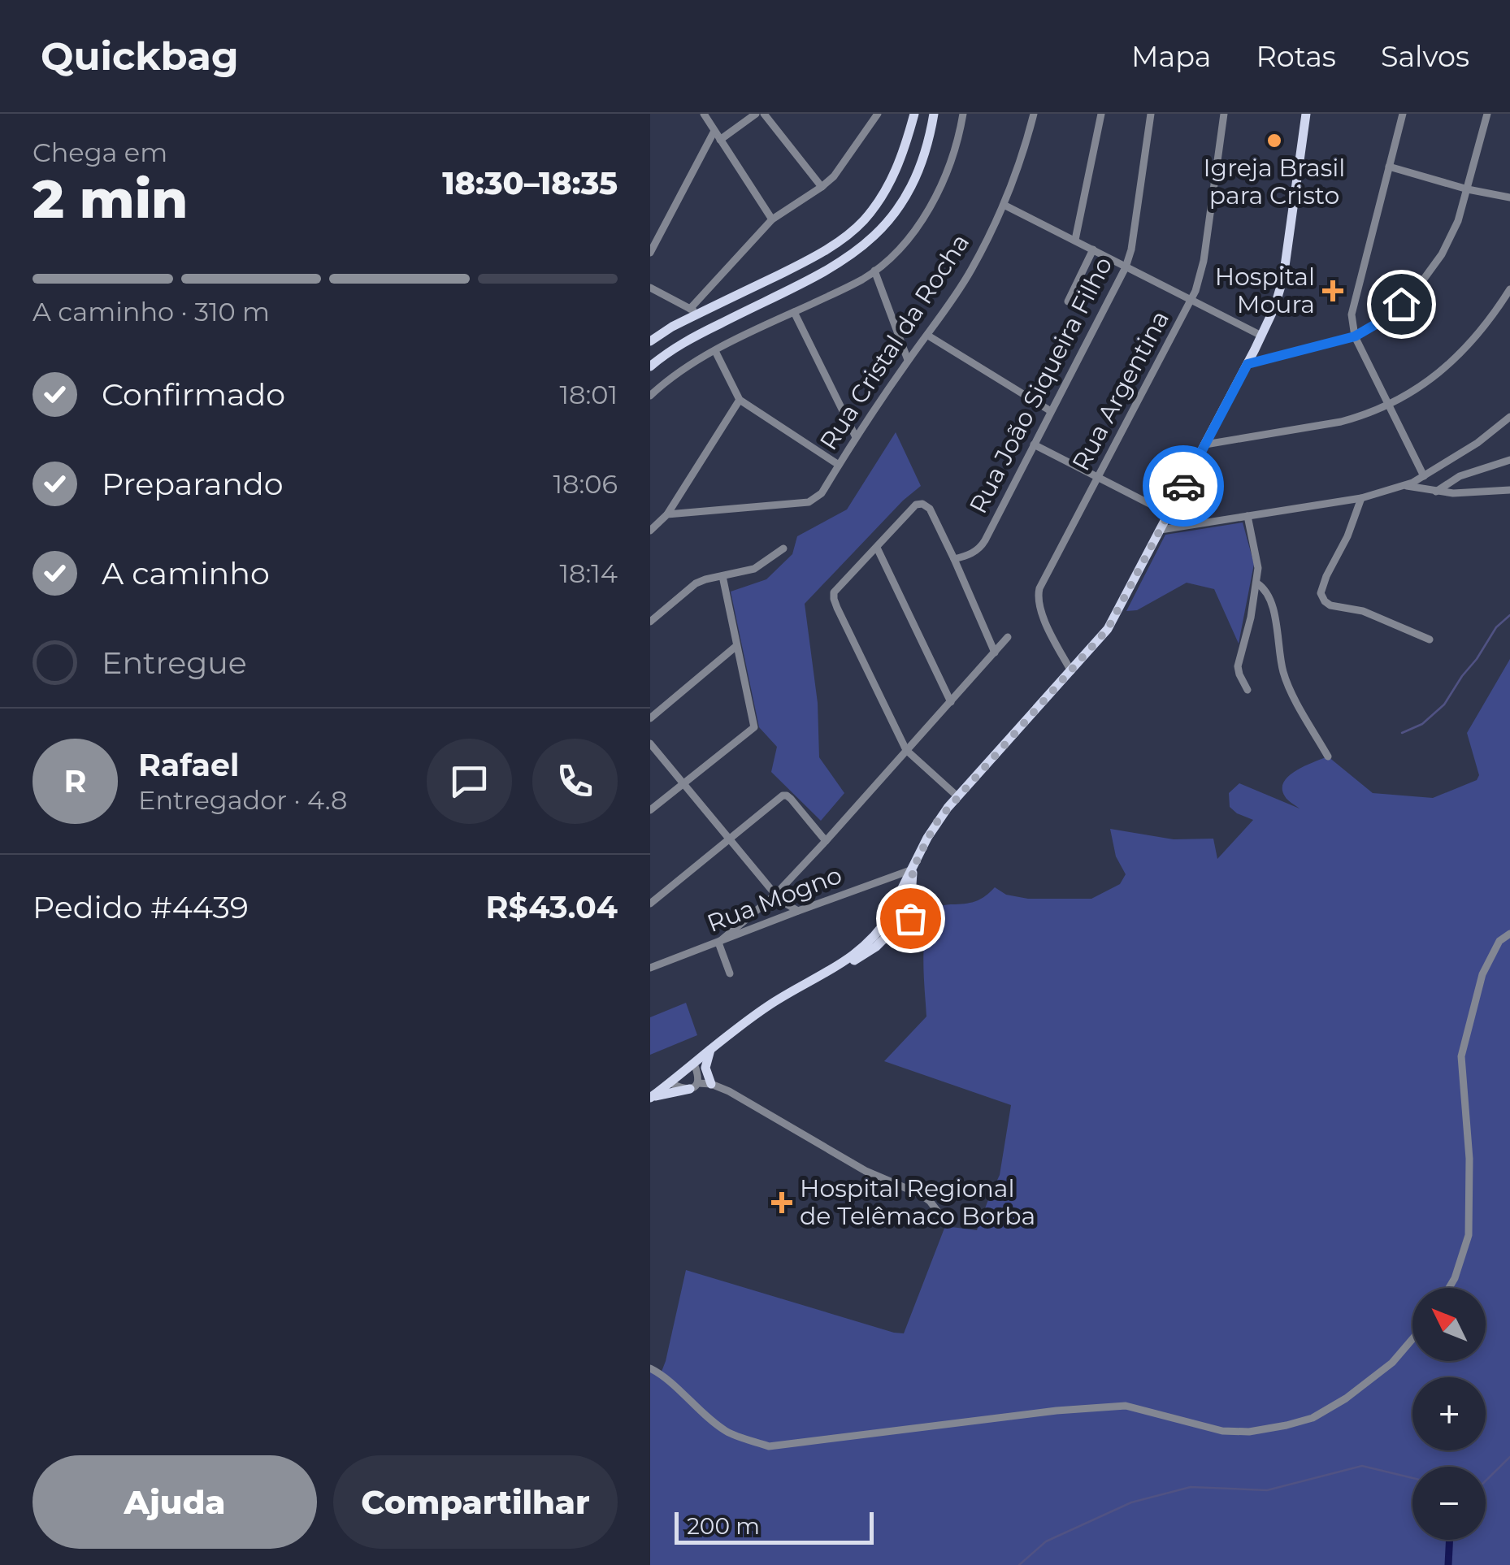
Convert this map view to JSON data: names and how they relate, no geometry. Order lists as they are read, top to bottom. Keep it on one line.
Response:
{"streets":{"street":["Rua Cristal da Rocha","Rua João Siqueira Filho","Rua Argentina","Rua Mogno"]},"places":{"other":["Igreja Brasil para Cristo"],"health":["Hospital Moura","Hospital Regional de Telêmaco Borba"]},"scale_bar":"200 m","north":"top left","page":{"header":"Quickbag","nav":["Mapa","Rotas","Salvos"],"heading":["2 min","Chega em","18:30–18:35"],"panel":["Rafael","Entregador · 4.8","Pedido #4439","R$43.04"],"bar":"A caminho · 310 m","list":[["Confirmado","18:01"],["Preparando","18:06"],["A caminho","18:14"],"Entregue"],"round":"R","map_buttons":["+","−"],"buttons":["Ajuda","Compartilhar"],"scale":"200 m"}}
